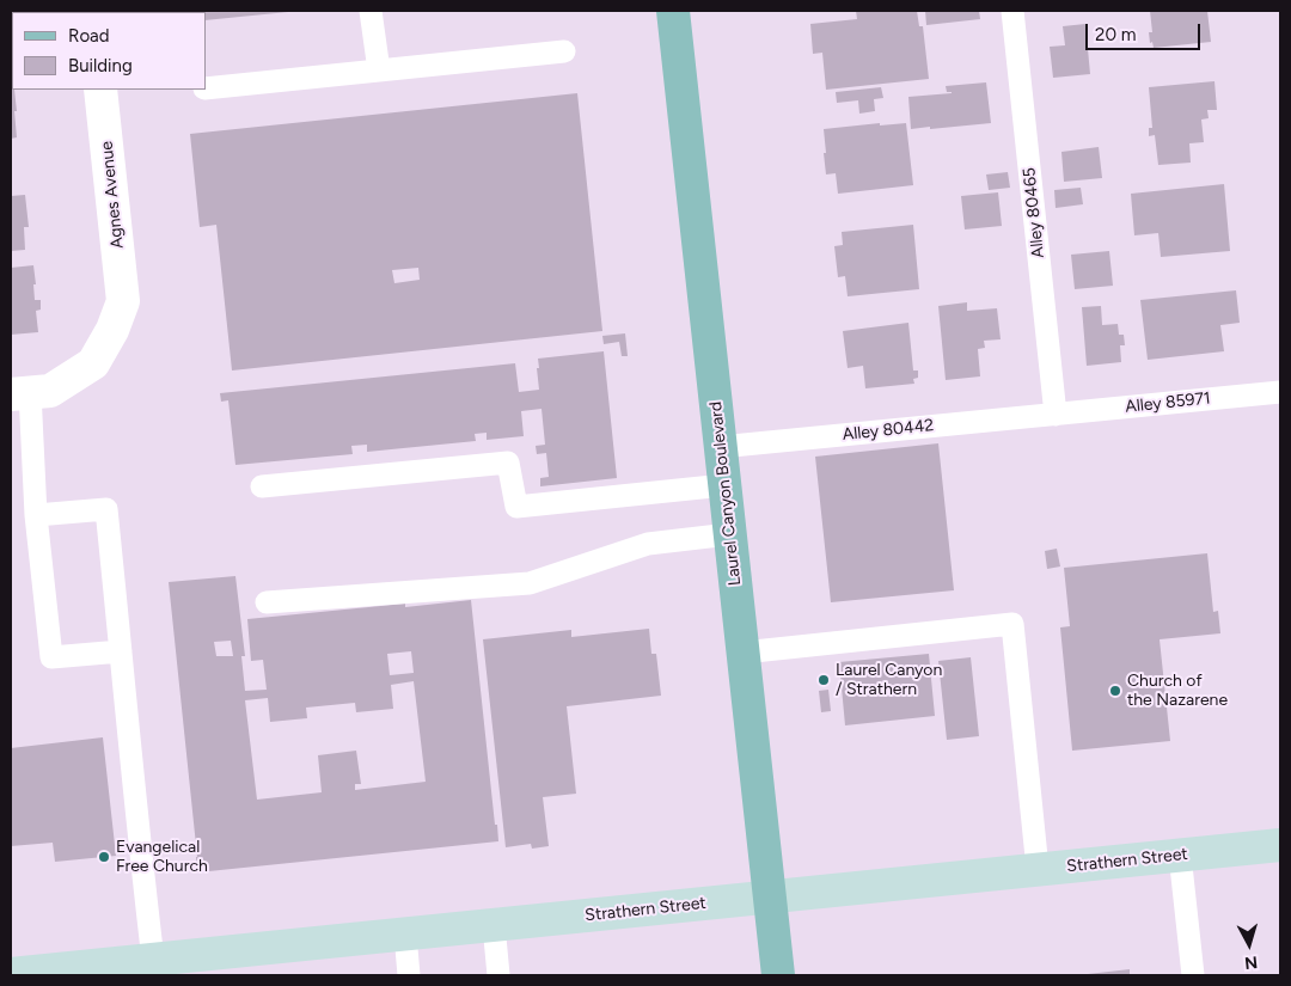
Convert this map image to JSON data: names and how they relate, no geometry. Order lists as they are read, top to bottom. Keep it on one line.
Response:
{"streets":{"main road":["Laurel Canyon Boulevard","Strathern Street"],"street":["Agnes Avenue"],"lane":["Alley 80465","Alley 85971","Alley 80442"]},"crossings":[["Alley 80465","Alley 85971"],["Alley 80465","Alley 80442"],["Alley 85971","Alley 80442"],["Alley 80442","Laurel Canyon Boulevard"],["Laurel Canyon Boulevard","Strathern Street"]],"places":["Laurel Canyon / Strathern","Church of the Nazarene","Evangelical Free Church"],"legend":["Road","Building"],"scale_bar":"20 m","north":"bottom"}
